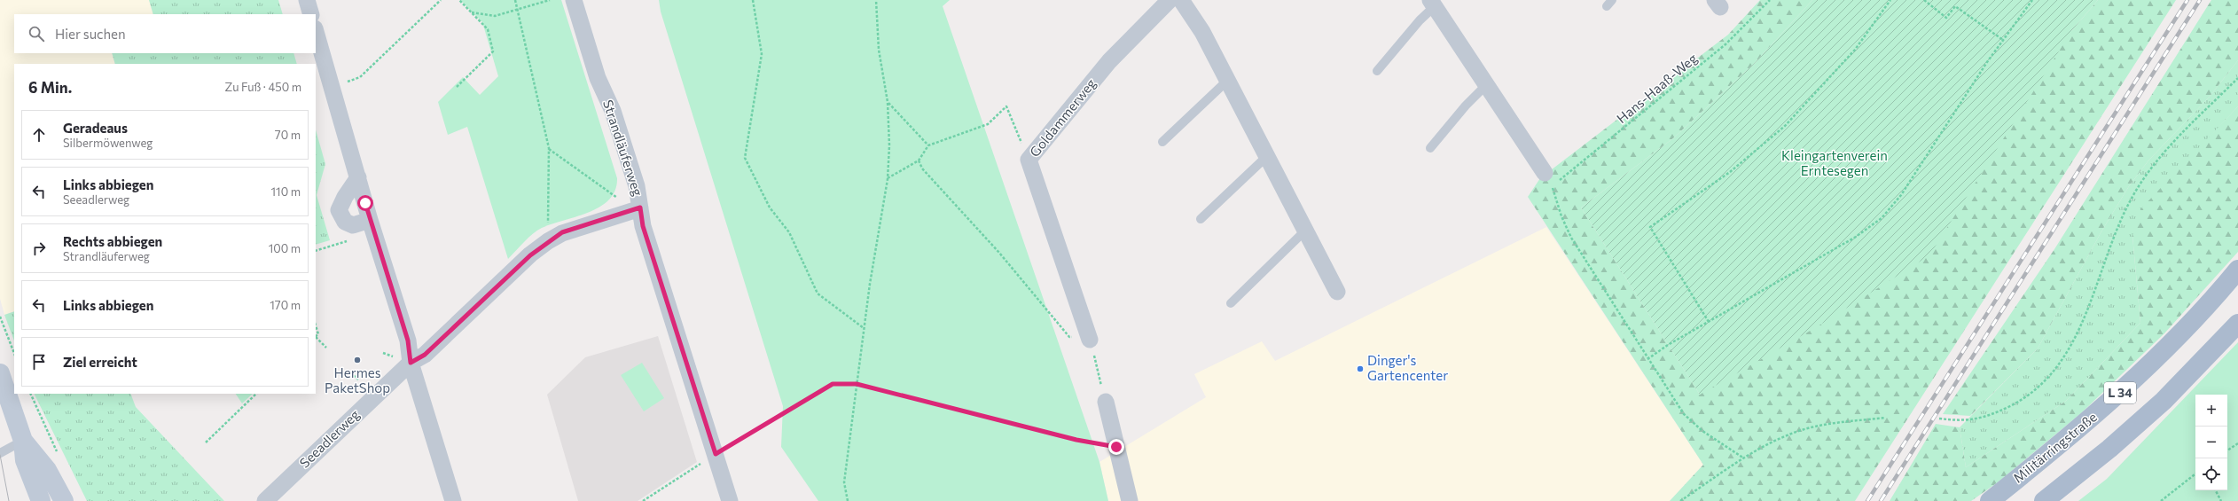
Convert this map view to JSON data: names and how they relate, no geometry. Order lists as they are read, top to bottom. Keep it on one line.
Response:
{"streets":{"main road":["L 34","Militärringstraße"],"street":["Goldammerweg","Strandläuferweg","Seeadlerweg"],"path":["Hans-Haaß-Weg"]},"crossings":[["Strandläuferweg","Seeadlerweg"]],"parks":["Kleingartenverein Erntesegen"],"places":["Hermes PaketShop","Dinger's Gartencenter"],"page":{"search":"Hier suchen","heading":["6 Min.","Zu Fuß · 450 m"],"list":[["Geradeaus","Silbermöwenweg","70 m"],["Links abbiegen","Seeadlerweg","110 m"],["Rechts abbiegen","Strandläuferweg","100 m"],["Links abbiegen","170 m"],"Ziel erreicht"],"map_buttons":["+","−"]}}
